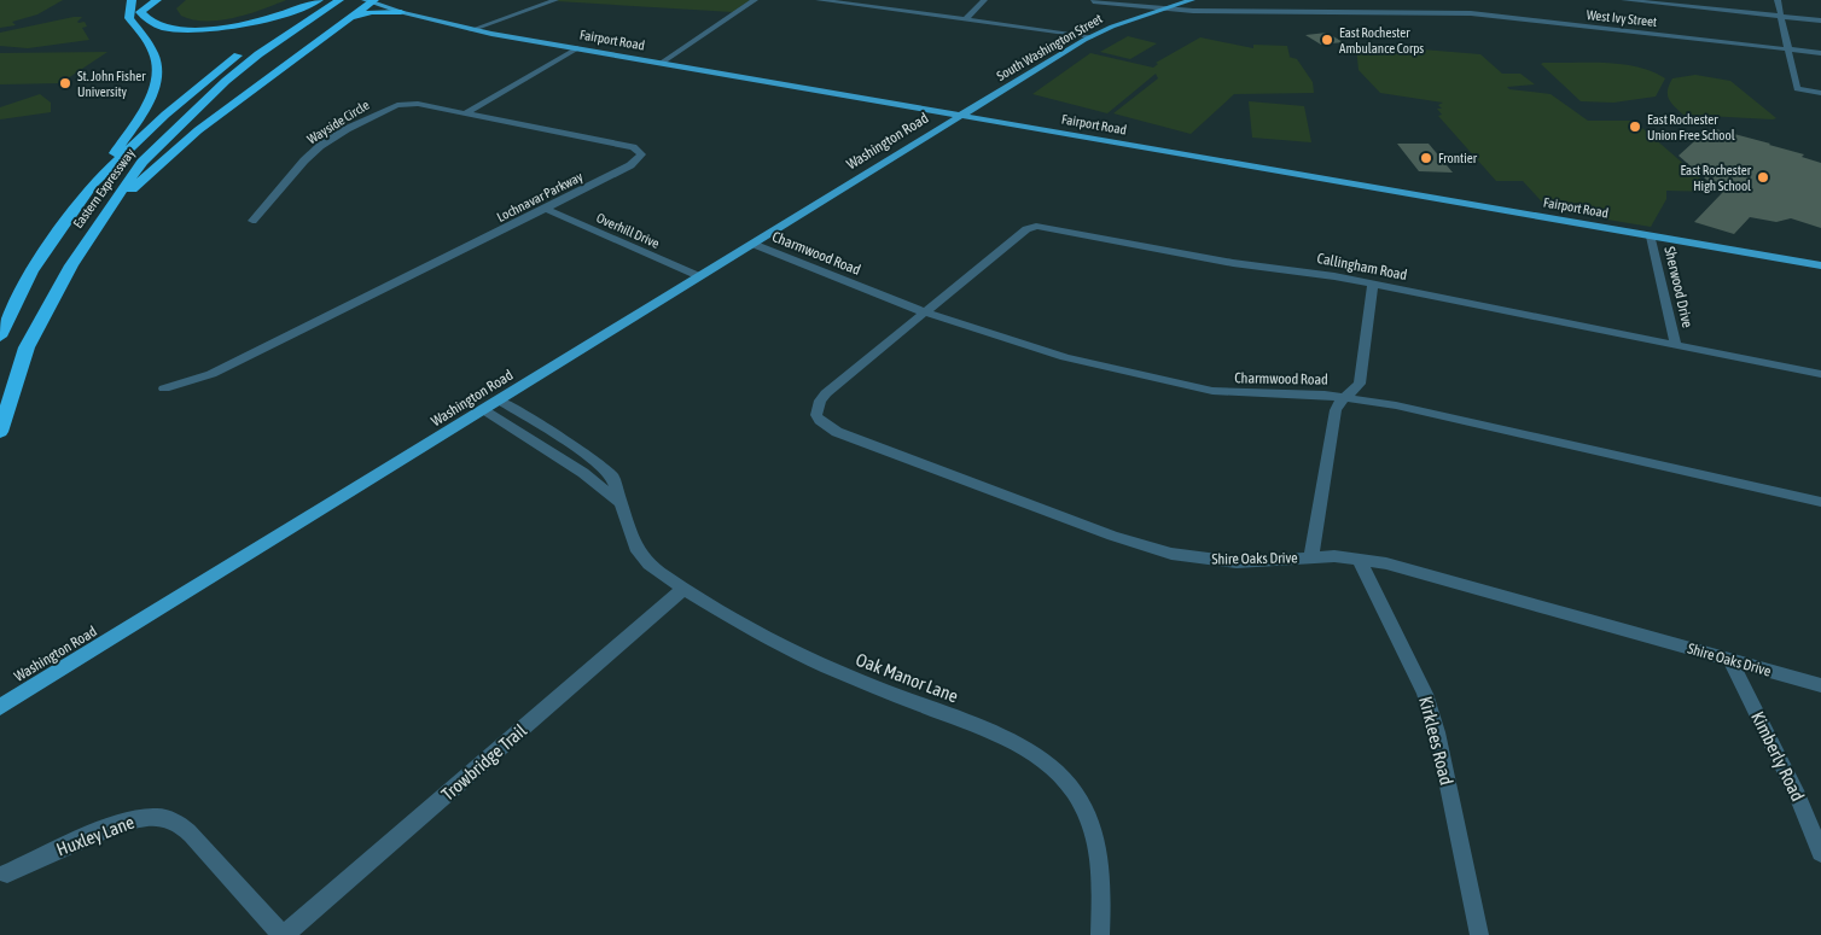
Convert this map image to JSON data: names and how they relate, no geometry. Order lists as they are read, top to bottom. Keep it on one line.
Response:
{"streets":{"highway":["Eastern Expressway"],"main road":["Fairport Road","South Washington Street","Washington Road"],"street":["West Ivy Street","Wayside Circle","Lochnavar Parkway","Overhill Drive","Charmwood Road","Callingham Road","Sherwood Drive","Shire Oaks Drive","Oak Manor Lane","Kirklees Road","Kimberly Road","Trowbridge Trail","Huxley Lane"]},"crossings":[["West Ivy Street","South Washington Street"],["Fairport Road","South Washington Street"],["Fairport Road","Washington Road"],["Fairport Road","Sherwood Drive"],["South Washington Street","Washington Road"],["Wayside Circle","Lochnavar Parkway"],["Washington Road","Overhill Drive"],["Washington Road","Charmwood Road"],["Washington Road","Oak Manor Lane"],["Lochnavar Parkway","Overhill Drive"],["Charmwood Road","Callingham Road"],["Charmwood Road","Shire Oaks Drive"],["Callingham Road","Sherwood Drive"],["Callingham Road","Shire Oaks Drive"],["Shire Oaks Drive","Kirklees Road"],["Shire Oaks Drive","Kimberly Road"],["Oak Manor Lane","Trowbridge Trail"],["Trowbridge Trail","Huxley Lane"]],"places":["East Rochester Ambulance Corps","St. John Fisher University","East Rochester Union Free School","Frontier","East Rochester High School"]}
